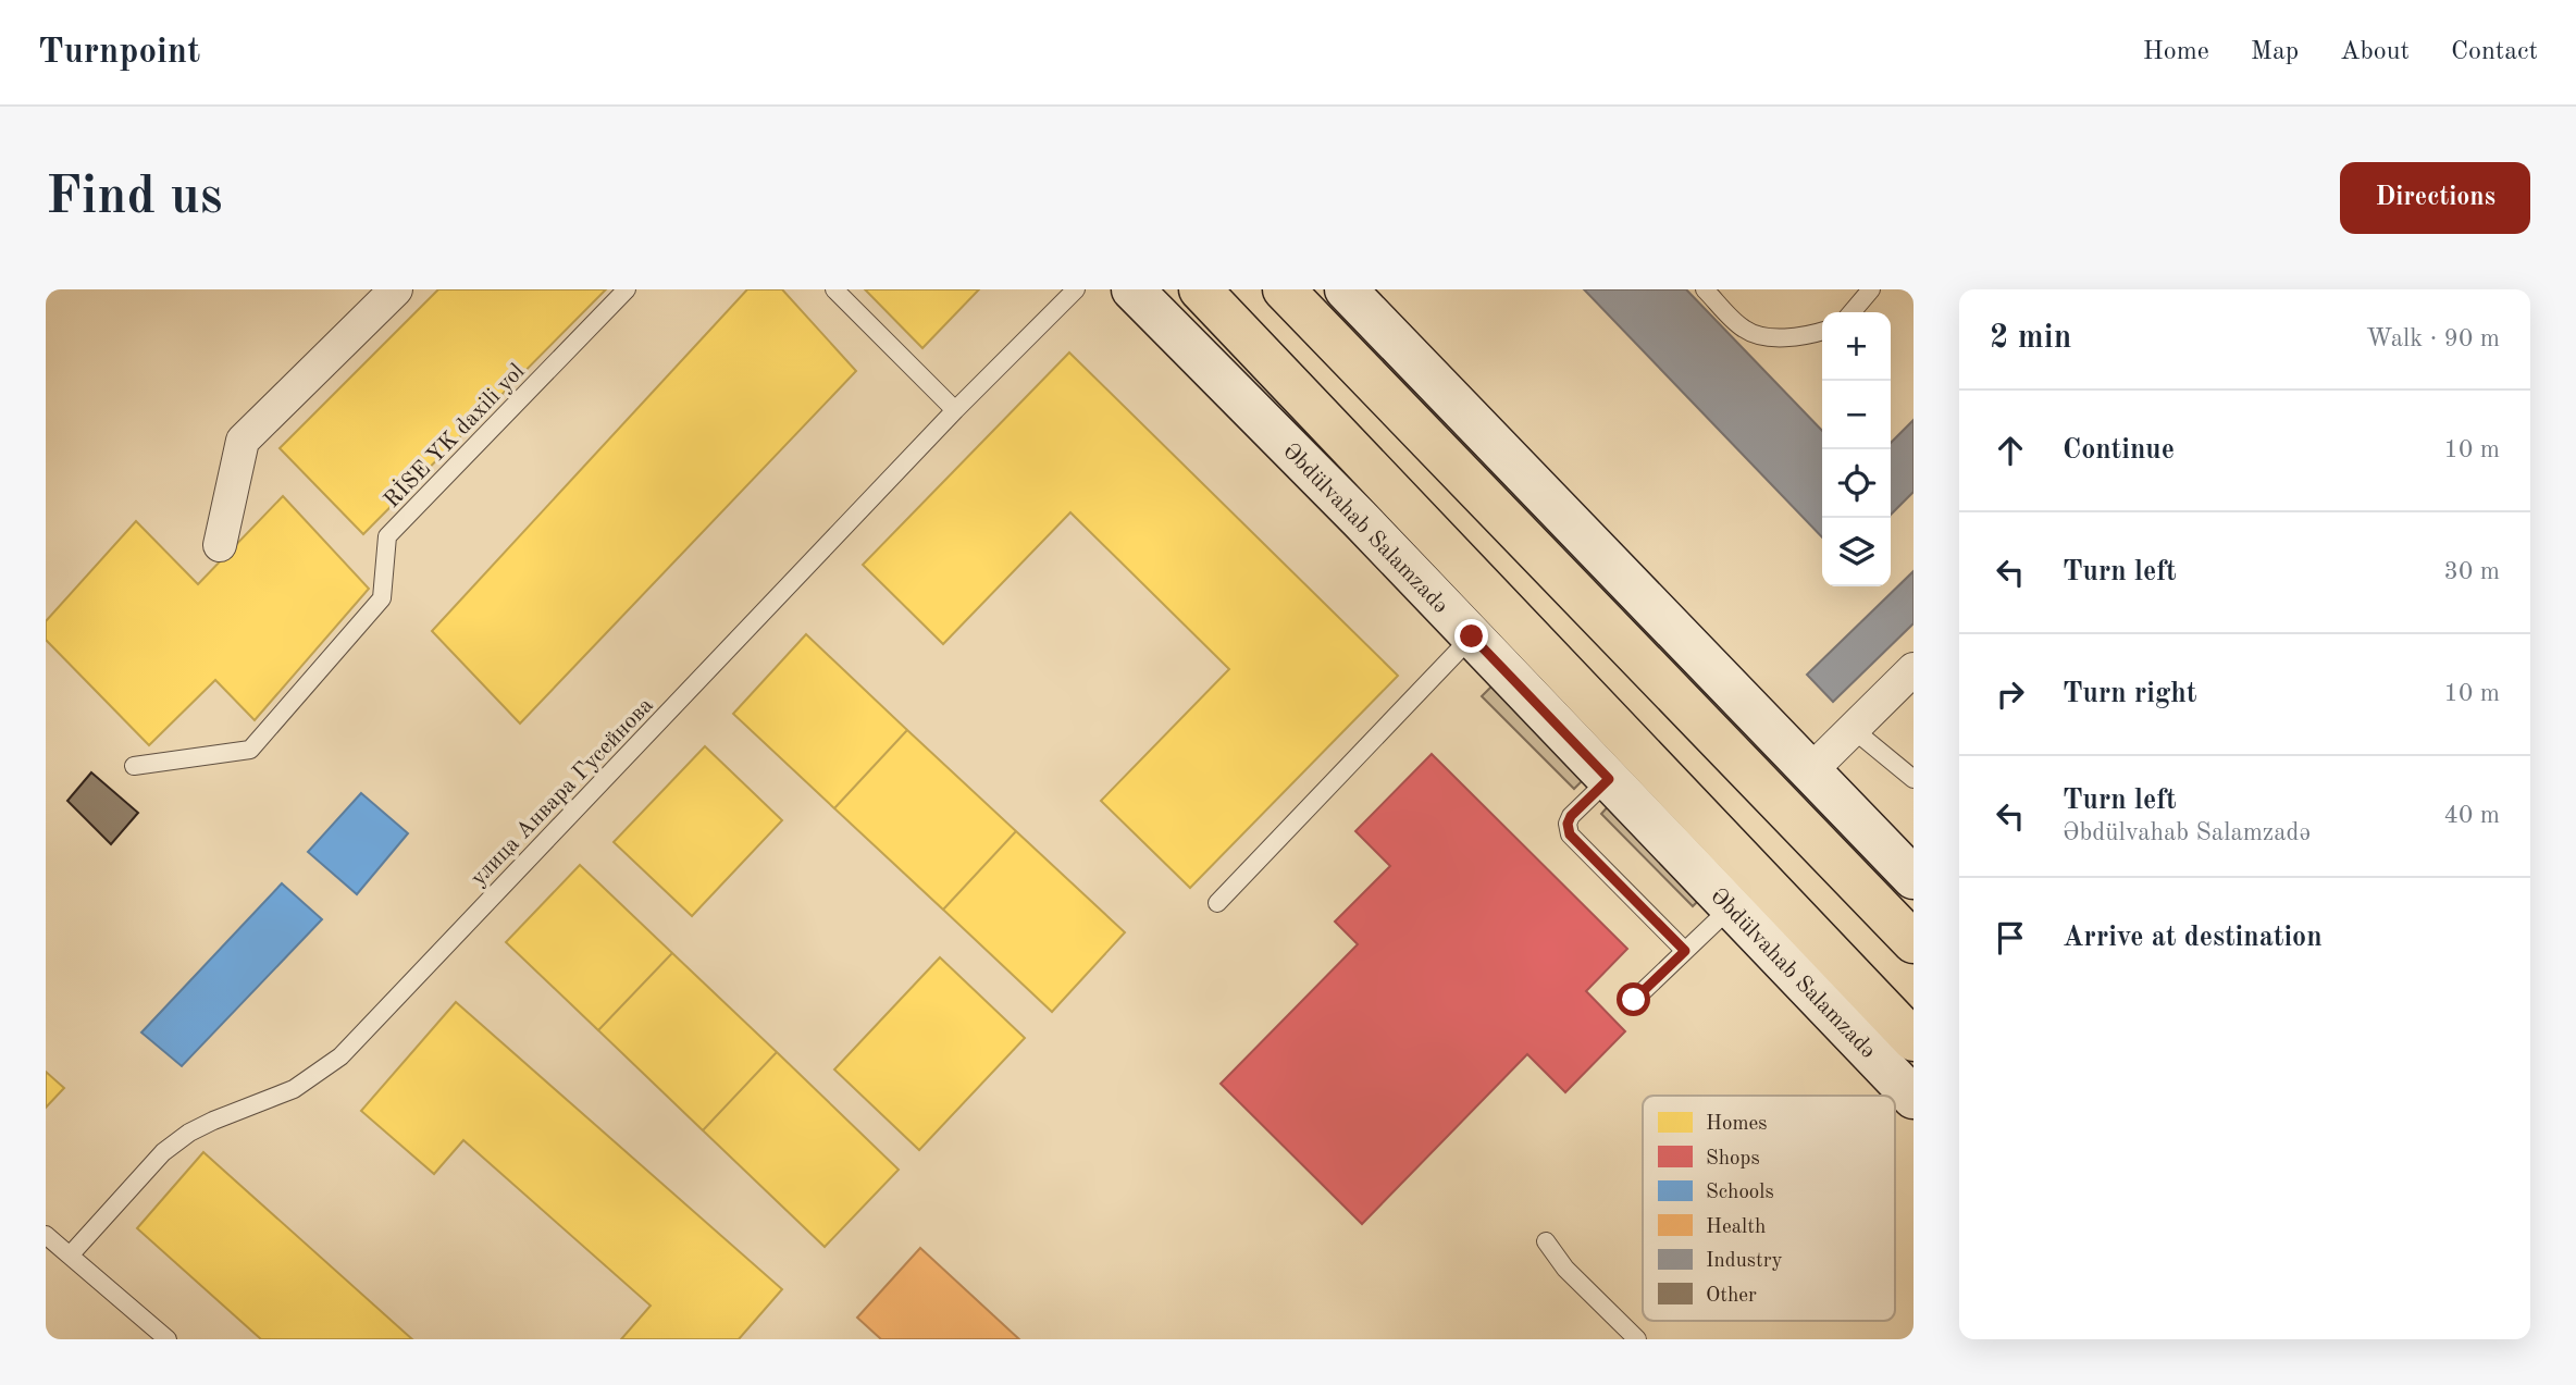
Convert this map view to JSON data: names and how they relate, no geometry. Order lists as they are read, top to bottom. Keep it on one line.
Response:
{"streets":{"main road":["Əbdülvahab Salamzadə"],"lane":["RİSE YK daxili yol","улица Анвара Гусейнова"]},"legend":["Homes","Shops","Schools","Health","Industry","Other"],"page":{"header":"Turnpoint","nav":["Home","Map","About","Contact"],"buttons":"Directions","title":"Find us","heading":["2 min","Walk · 90 m"],"map_buttons":["+","−"],"list":[["Continue","10 m"],["Turn left","30 m"],["Turn right","10 m"],["Turn left","Əbdülvahab Salamzadə","40 m"],"Arrive at destination"]}}
